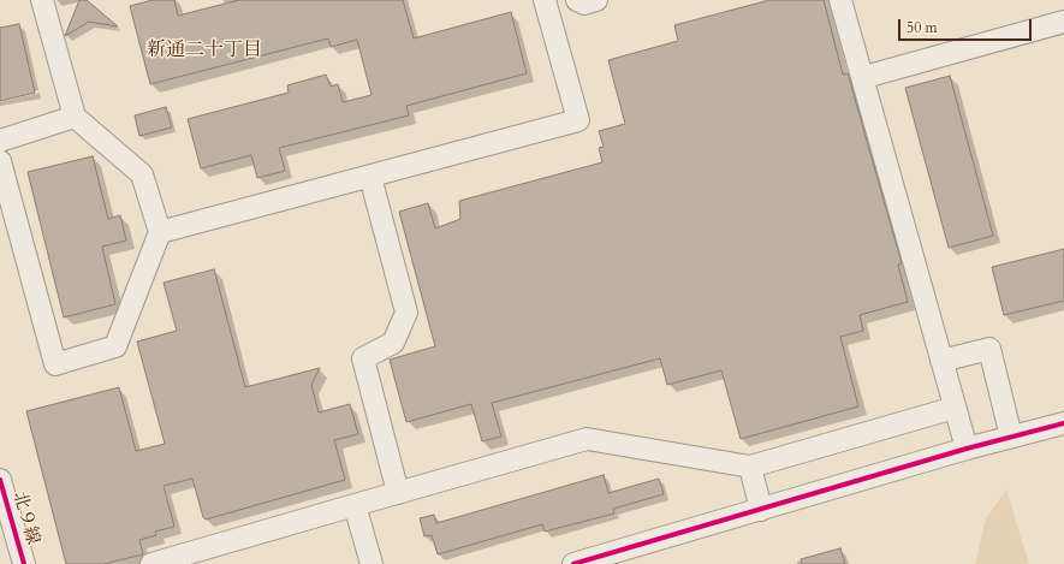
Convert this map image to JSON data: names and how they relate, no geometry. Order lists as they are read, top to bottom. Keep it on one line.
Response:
{"streets":{"street":["北９線"]},"districts":["新通二十丁目"],"scale_bar":"50 m"}
